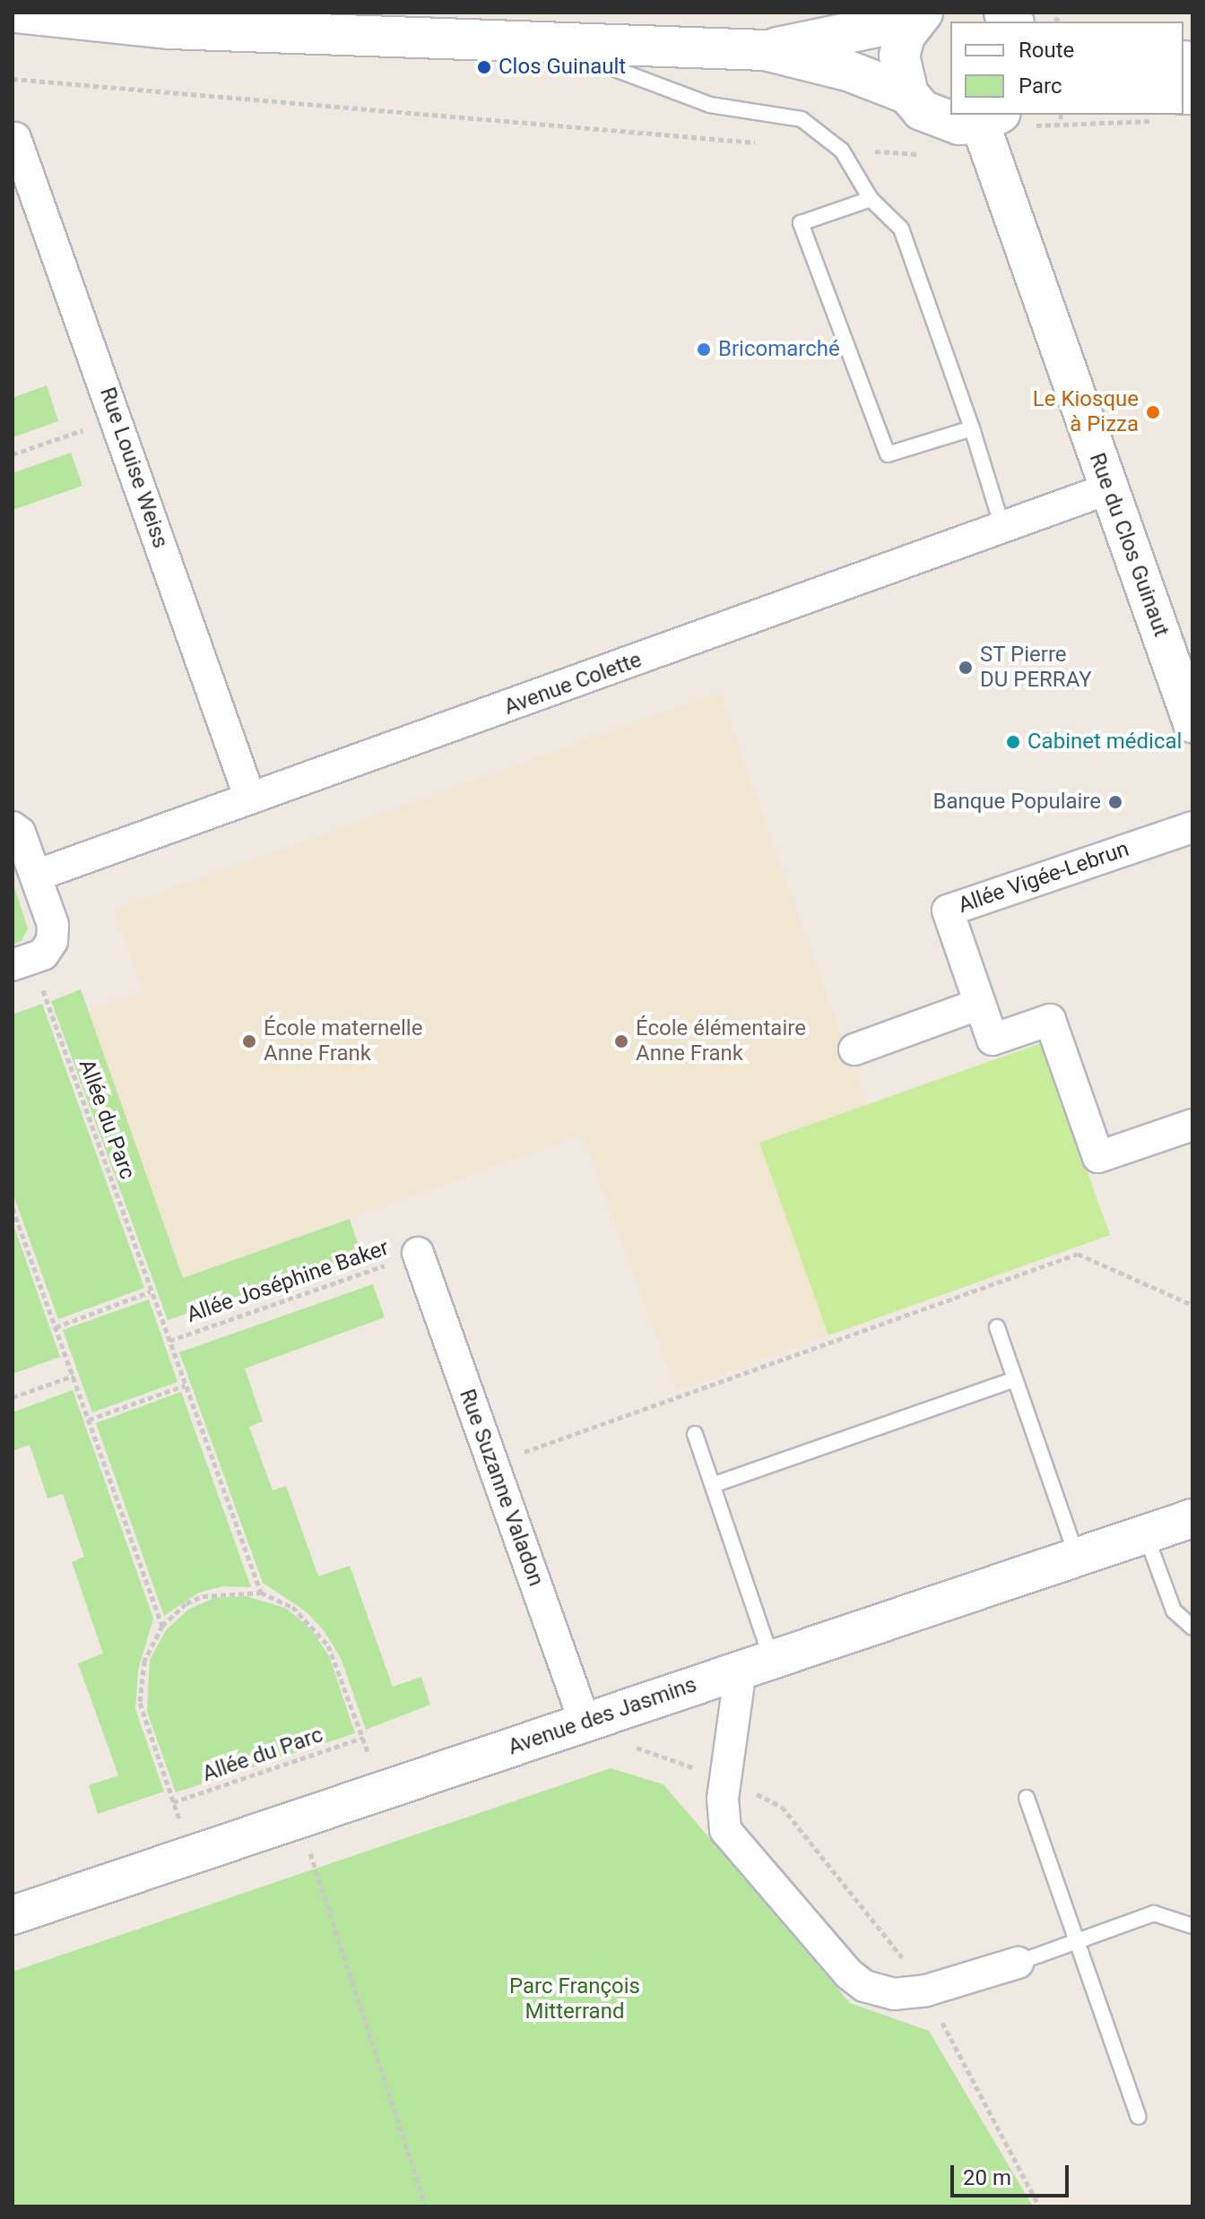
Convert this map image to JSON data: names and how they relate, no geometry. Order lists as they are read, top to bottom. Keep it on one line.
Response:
{"streets":{"street":["Rue Louise Weiss","Rue du Clos Guinaut","Avenue Colette","Allée Vigée-Lebrun","Rue Suzanne Valadon","Avenue des Jasmins"],"path":["Allée du Parc","Allée Joséphine Baker"]},"crossings":[["Rue Louise Weiss","Avenue Colette"],["Rue du Clos Guinaut","Avenue Colette"],["Allée du Parc","Allée Joséphine Baker"],["Allée Joséphine Baker","Rue Suzanne Valadon"],["Rue Suzanne Valadon","Avenue des Jasmins"]],"parks":["Parc François Mitterrand"],"places":["Clos Guinault","Bricomarché","Le Kiosque à Pizza","ST Pierre DU PERRAY","Cabinet médical","Banque Populaire","École maternelle Anne Frank","École élémentaire Anne Frank"],"legend":["Route","Parc"],"scale_bar":"20 m"}
